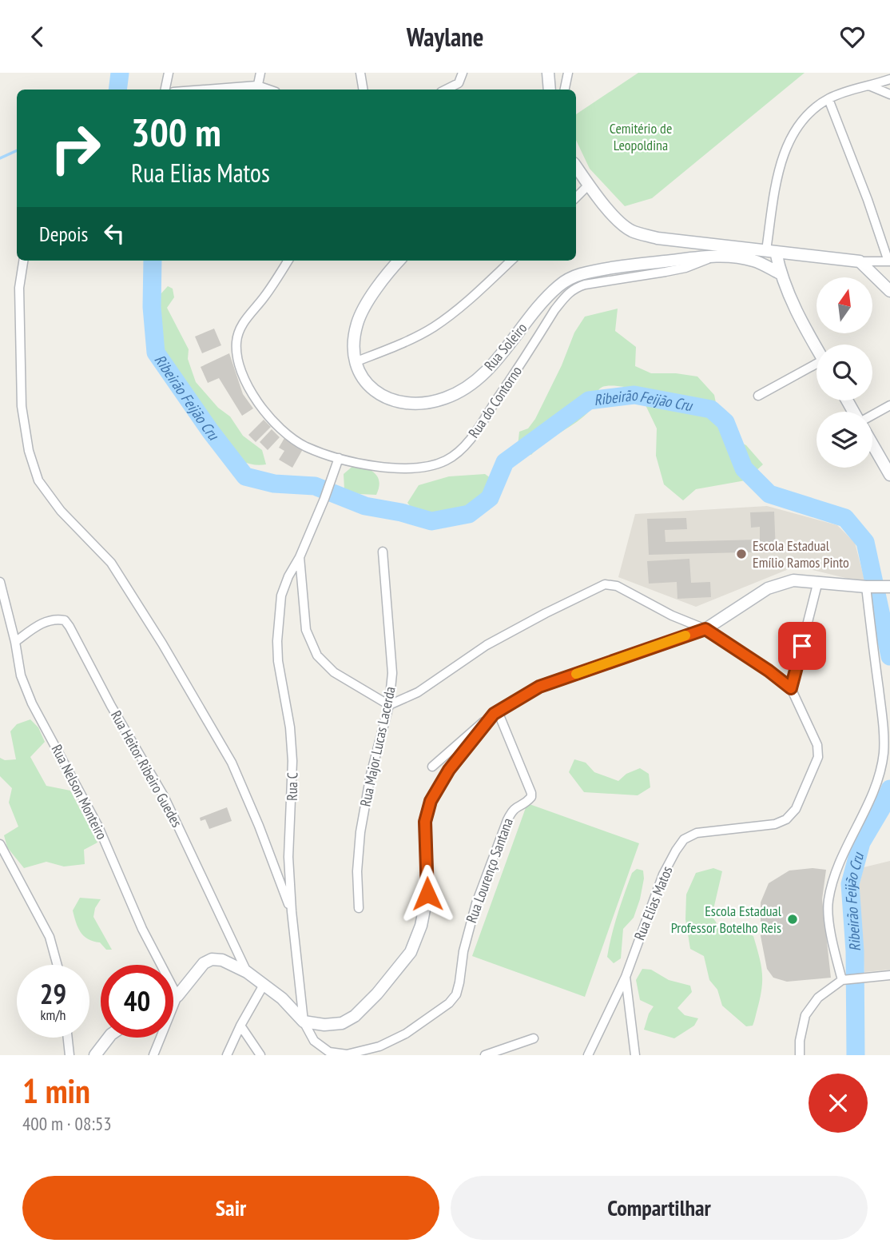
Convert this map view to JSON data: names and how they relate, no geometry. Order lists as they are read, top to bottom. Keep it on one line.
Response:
{"streets":{"street":["Rua Soleiro","Rua do Contorno","Rua Major Lucas Lacerda","Rua Heitor Ribeiro Guedes","Rua C","Rua Nelson Monteiro","Rua Lourenço Santana","Rua Elias Matos"]},"crossings":[["Rua Soleiro","Rua do Contorno"],["Rua do Contorno","Rua C"],["Rua Major Lucas Lacerda","Rua Elias Matos"],["Rua Heitor Ribeiro Guedes","Rua Nelson Monteiro"],["Rua C","Rua Lourenço Santana"]],"water":["Ribeirão Feijão Cru"],"parks":["Cemitério de Leopoldina"],"places":["Escola Estadual Emílio Ramos Pinto","Escola Estadual Professor Botelho Reis"],"north":"top","page":{"header":"Waylane","turn":["300 m","Rua Elias Matos"],"then":"Depois","speed":"29 km/h","limit":"40","heading":["1 min","400 m · 08:53"],"buttons":["Sair","Compartilhar"]}}
